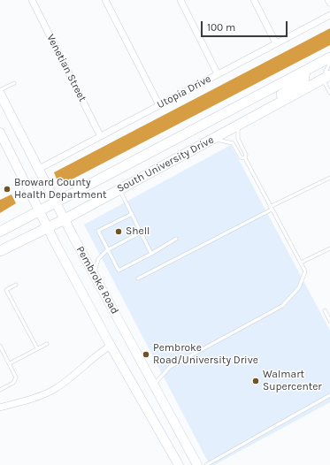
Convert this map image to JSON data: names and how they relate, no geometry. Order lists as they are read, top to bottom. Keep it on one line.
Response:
{"streets":{"main road":["South University Drive","Pembroke Road"],"street":["Venetian Street","Utopia Drive"]},"crossings":[["Venetian Street","Utopia Drive"],["Utopia Drive","Pembroke Road"],["South University Drive","Pembroke Road"]],"places":["Broward County Health Department","Shell","Pembroke Road/University Drive","Walmart Supercenter"],"scale_bar":"100 m"}
